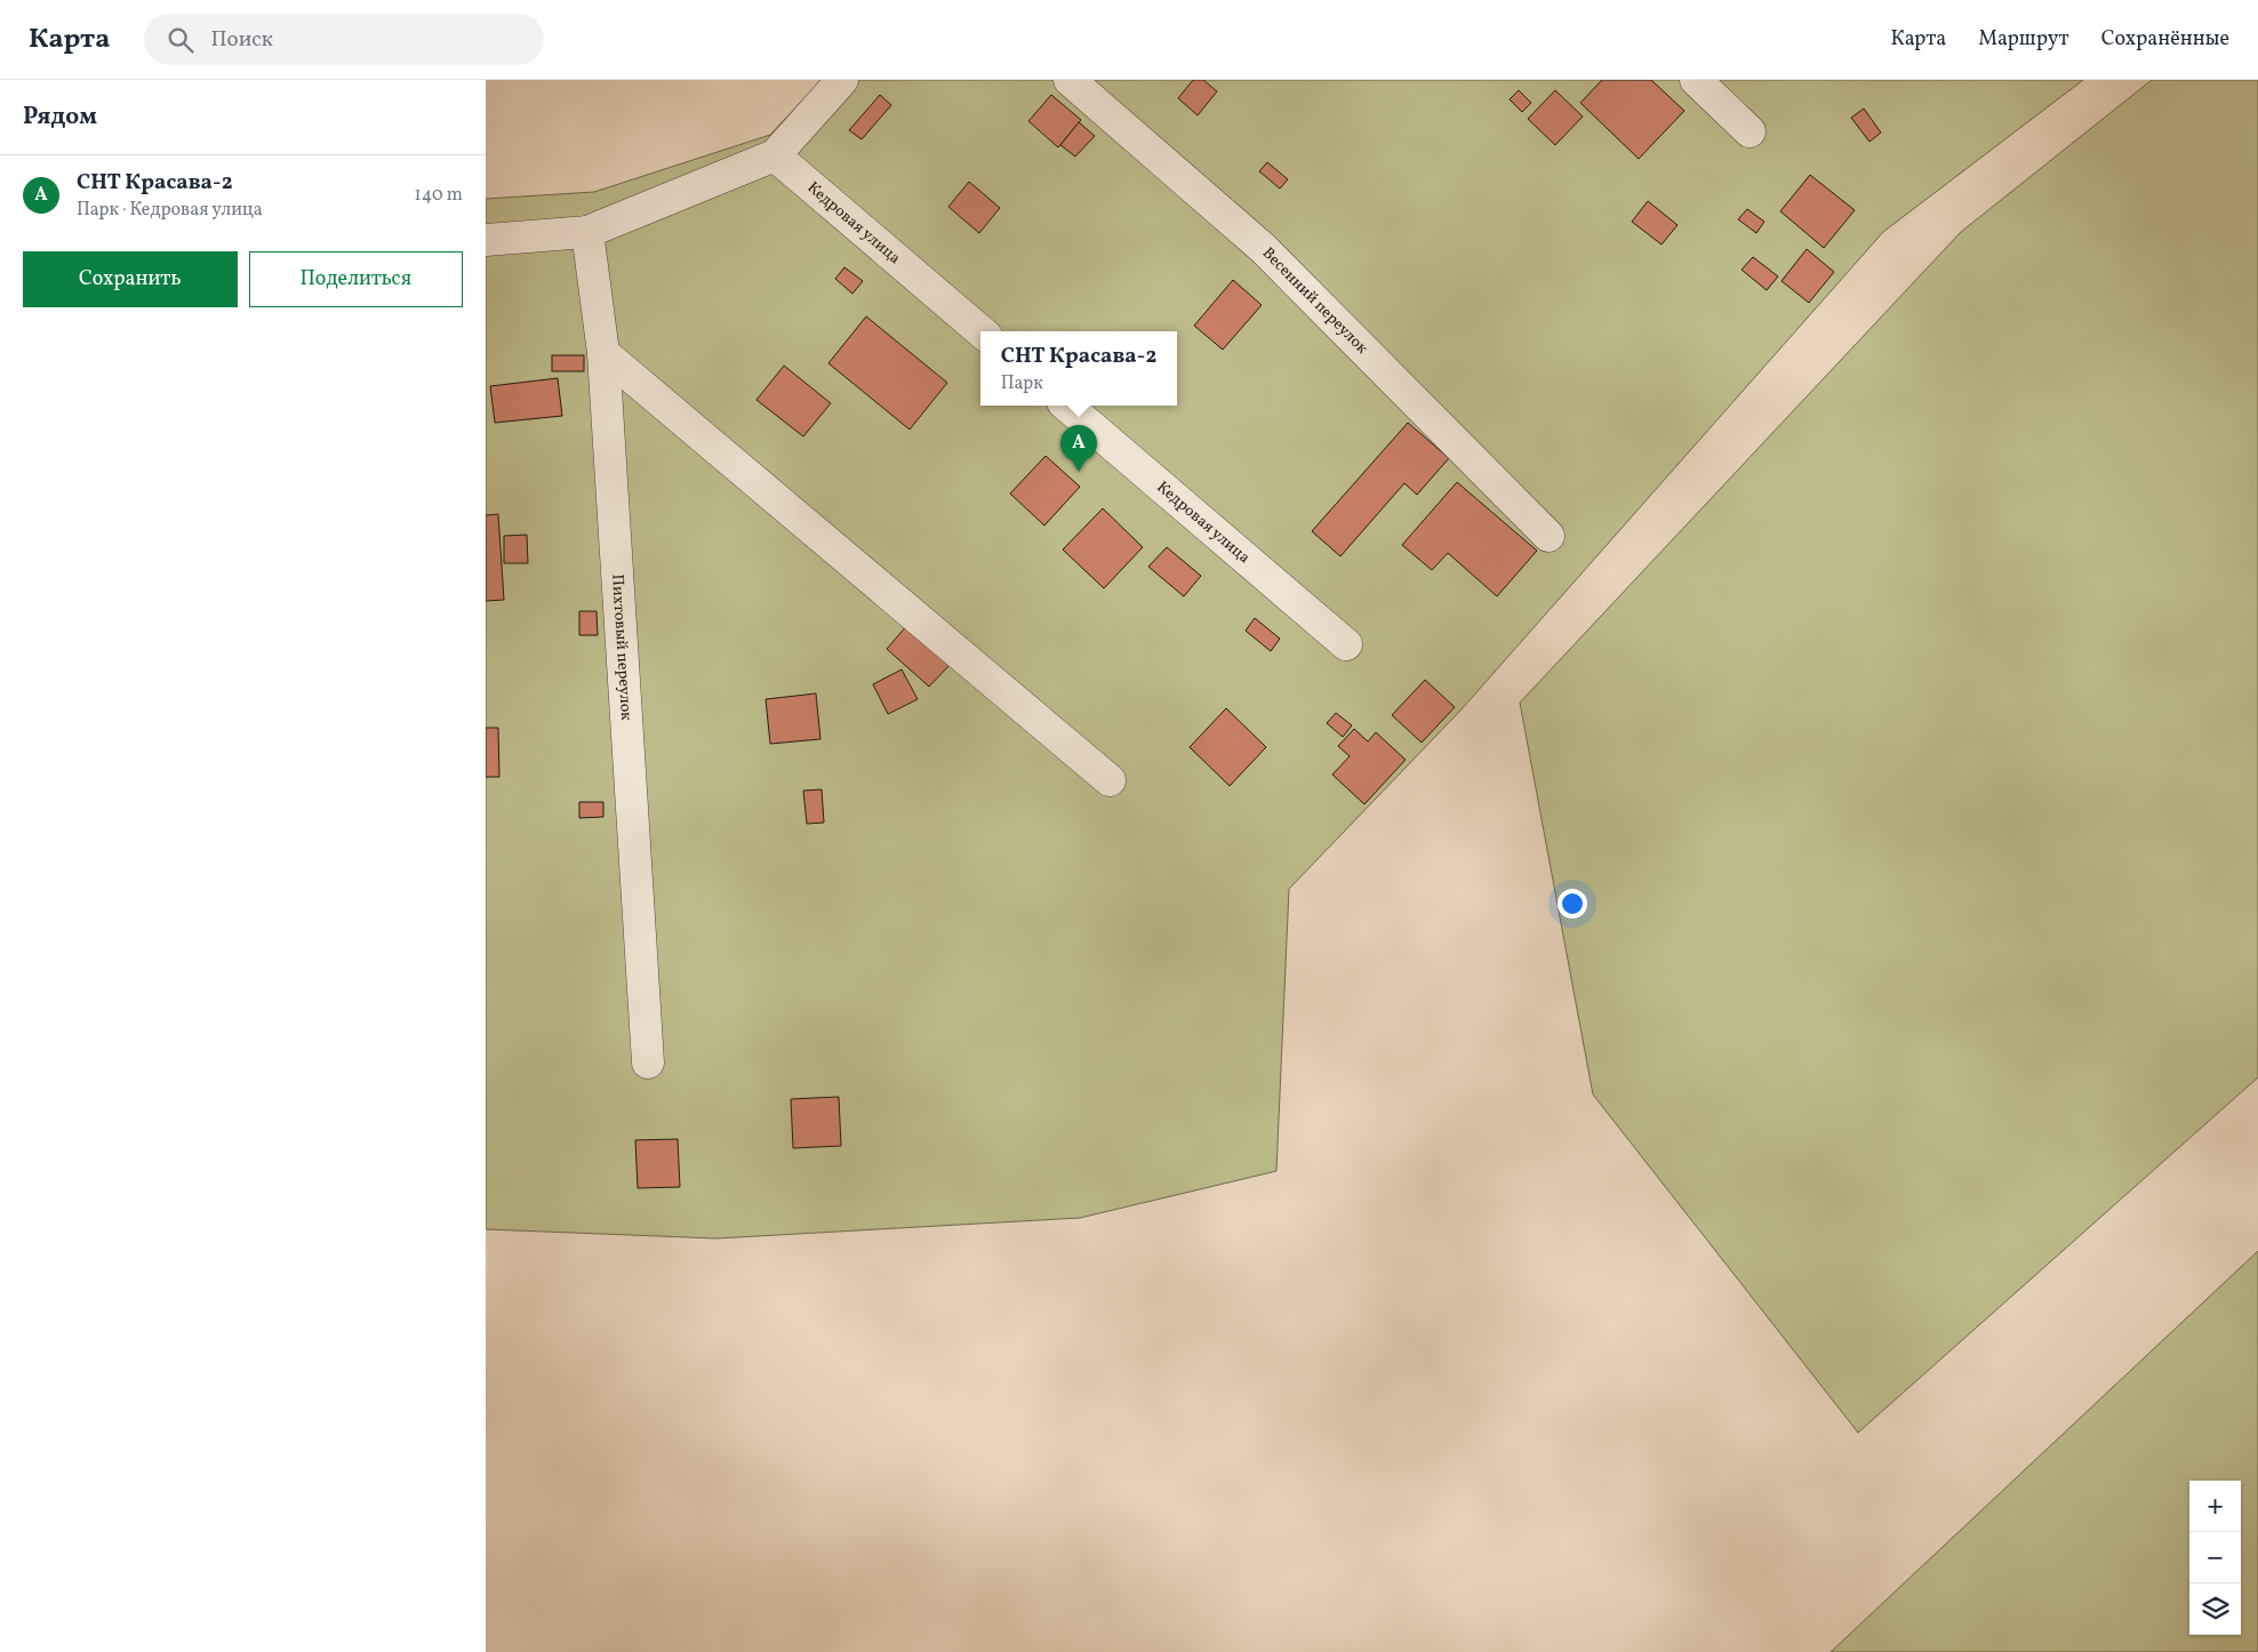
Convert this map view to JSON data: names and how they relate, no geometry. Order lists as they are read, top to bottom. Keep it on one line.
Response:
{"streets":{"street":["Кедровая улица","Весенний переулок","Пихтовый переулок"]},"page":{"header":"Карта","search":"Поиск","nav":["Карта","Маршрут","Сохранённые"],"heading":"Рядом","list":[{"mark":"A","name":"СНТ Красава-2","note":"Парк · Кедровая улица","value":"140 m"}],"buttons":["Сохранить","Поделиться"],"popup":["СНТ Красава-2","Парк"],"pins":"A","map_buttons":["+","−"]}}
